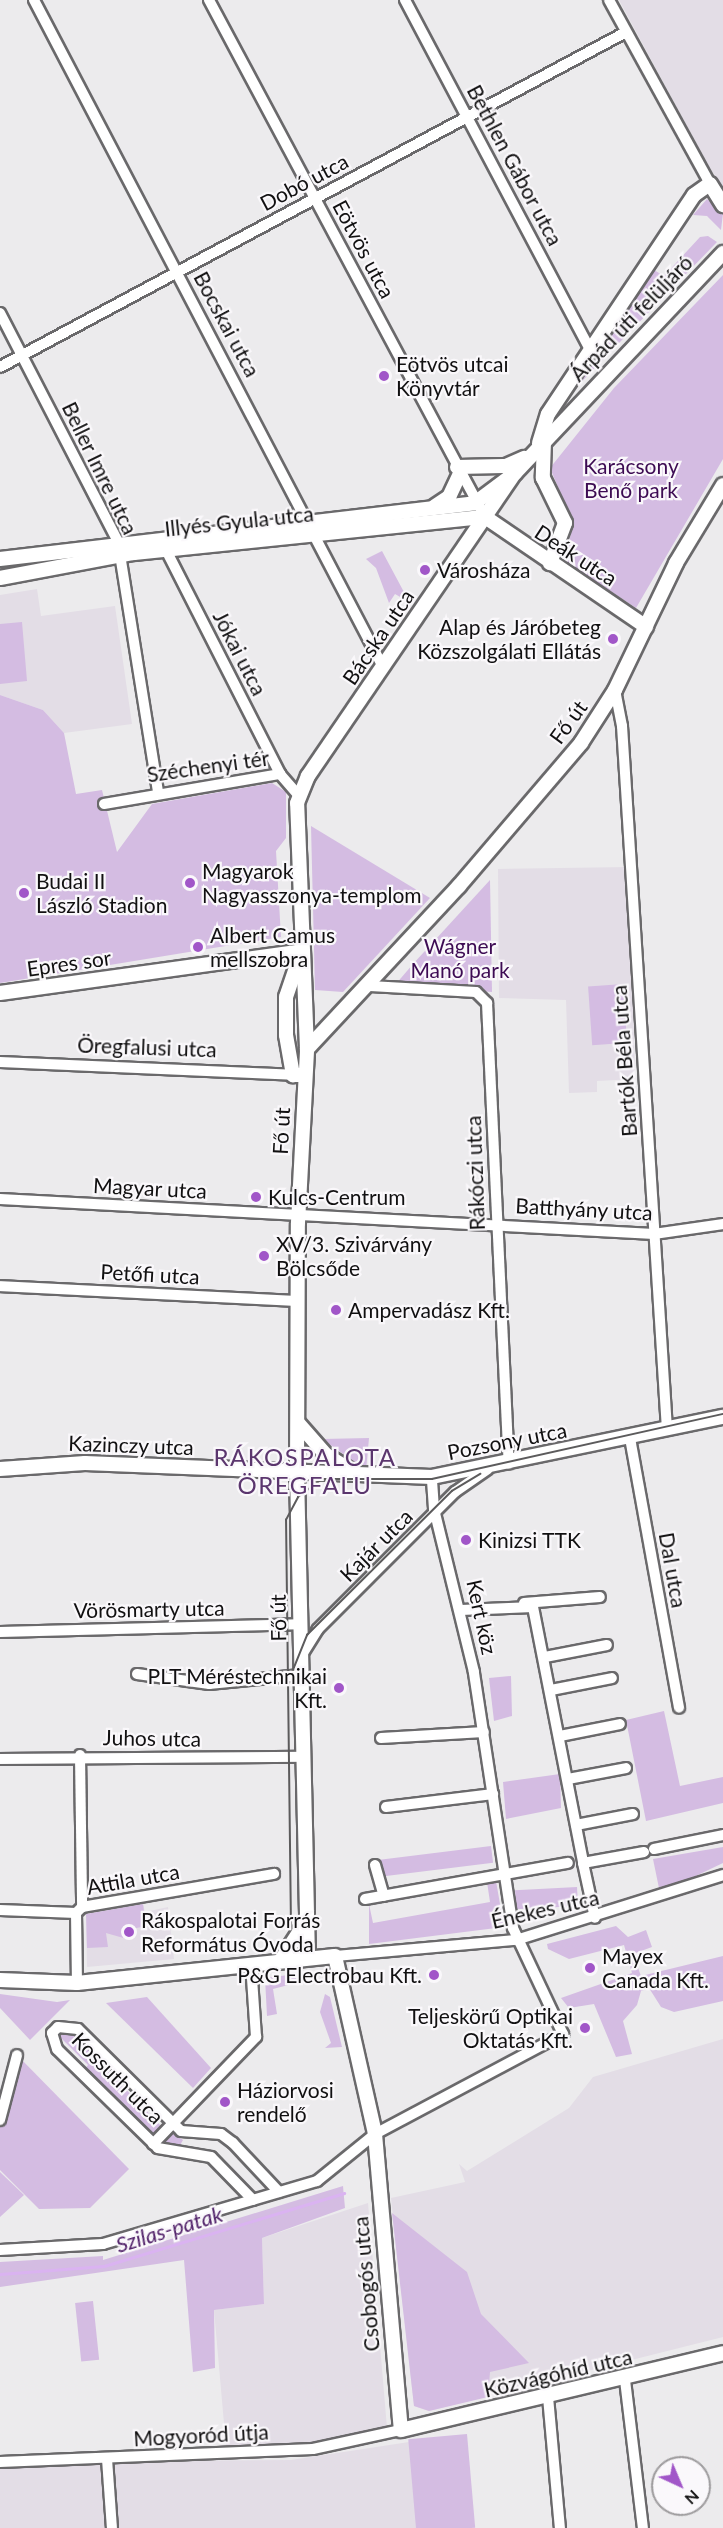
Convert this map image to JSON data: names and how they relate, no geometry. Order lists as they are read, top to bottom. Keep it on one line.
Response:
{"streets":{"street":["Bethlen Gábor utca","Dobó utca","Eötvös utca","Árpád úti felüljáró","Bocskai utca","Beller Imre utca","Illyés Gyula utca","Deák utca","Bácska utca","Jókai utca","Fő út","Széchenyi tér","Epres sor","Öregfalusi utca","Bartók Béla utca","Rákóczi utca","Magyar utca","Batthyány utca","Petőfi utca","Pozsony utca","Kazinczy utca","Kajár utca","Dal utca","Vörösmarty utca","Kert köz","Juhos utca","Attila utca","Énekes utca","Kossuth utca","Csobogós utca","Közvágóhíd utca","Mogyoród útja"]},"crossings":[["Bethlen Gábor utca","Dobó utca"],["Bethlen Gábor utca","Bácska utca"],["Dobó utca","Eötvös utca"],["Dobó utca","Bocskai utca"],["Dobó utca","Beller Imre utca"],["Eötvös utca","Illyés Gyula utca"],["Eötvös utca","Deák utca"],["Eötvös utca","Bácska utca"],["Árpád úti felüljáró","Bácska utca"],["Bocskai utca","Illyés Gyula utca"],["Bocskai utca","Bácska utca"],["Beller Imre utca","Illyés Gyula utca"],["Beller Imre utca","Széchenyi tér"],["Illyés Gyula utca","Deák utca"],["Illyés Gyula utca","Bácska utca"],["Illyés Gyula utca","Jókai utca"],["Deák utca","Bácska utca"],["Deák utca","Fő út"],["Bácska utca","Széchenyi tér"],["Jókai utca","Széchenyi tér"],["Fő út","Öregfalusi utca"],["Fő út","Bartók Béla utca"],["Fő út","Rákóczi utca"],["Fő út","Magyar utca"],["Fő út","Batthyány utca"],["Fő út","Petőfi utca"],["Fő út","Pozsony utca"],["Fő út","Kazinczy utca"],["Fő út","Kajár utca"],["Fő út","Vörösmarty utca"],["Fő út","Juhos utca"],["Bartók Béla utca","Batthyány utca"],["Bartók Béla utca","Pozsony utca"],["Rákóczi utca","Batthyány utca"],["Rákóczi utca","Pozsony utca"],["Magyar utca","Batthyány utca"],["Pozsony utca","Kazinczy utca"],["Pozsony utca","Kajár utca"],["Pozsony utca","Dal utca"],["Pozsony utca","Kert köz"],["Kajár utca","Kert köz"],["Kert köz","Énekes utca"],["Kert köz","Csobogós utca"],["Énekes utca","Csobogós utca"],["Csobogós utca","Közvágóhíd utca"],["Csobogós utca","Mogyoród útja"],["Közvágóhíd utca","Mogyoród útja"]],"districts":["RÁKOSPALOTA ÖREGFALU"],"water":["Szilas-patak"],"parks":["Karácsony Benő park","Wágner Manó park"],"places":["Eötvös utcai Könyvtár","Városháza","Alap és Járóbeteg Közszolgálati Ellátás","Magyarok Nagyasszonya-templom","Budai II László Stadion","Albert Camus mellszobra","Kulcs-Centrum","XV/3. Szivárvány Bölcsőde","Ampervadász Kft.","Kinizsi TTK","PLT Méréstechnikai Kft.","Rákospalotai Forrás Református Óvoda","Mayex Canada Kft.","P&G Electrobau Kft.","Teljeskörű Optikai Oktatás Kft.","Háziorvosi rendelő"],"north":"bottom right"}
